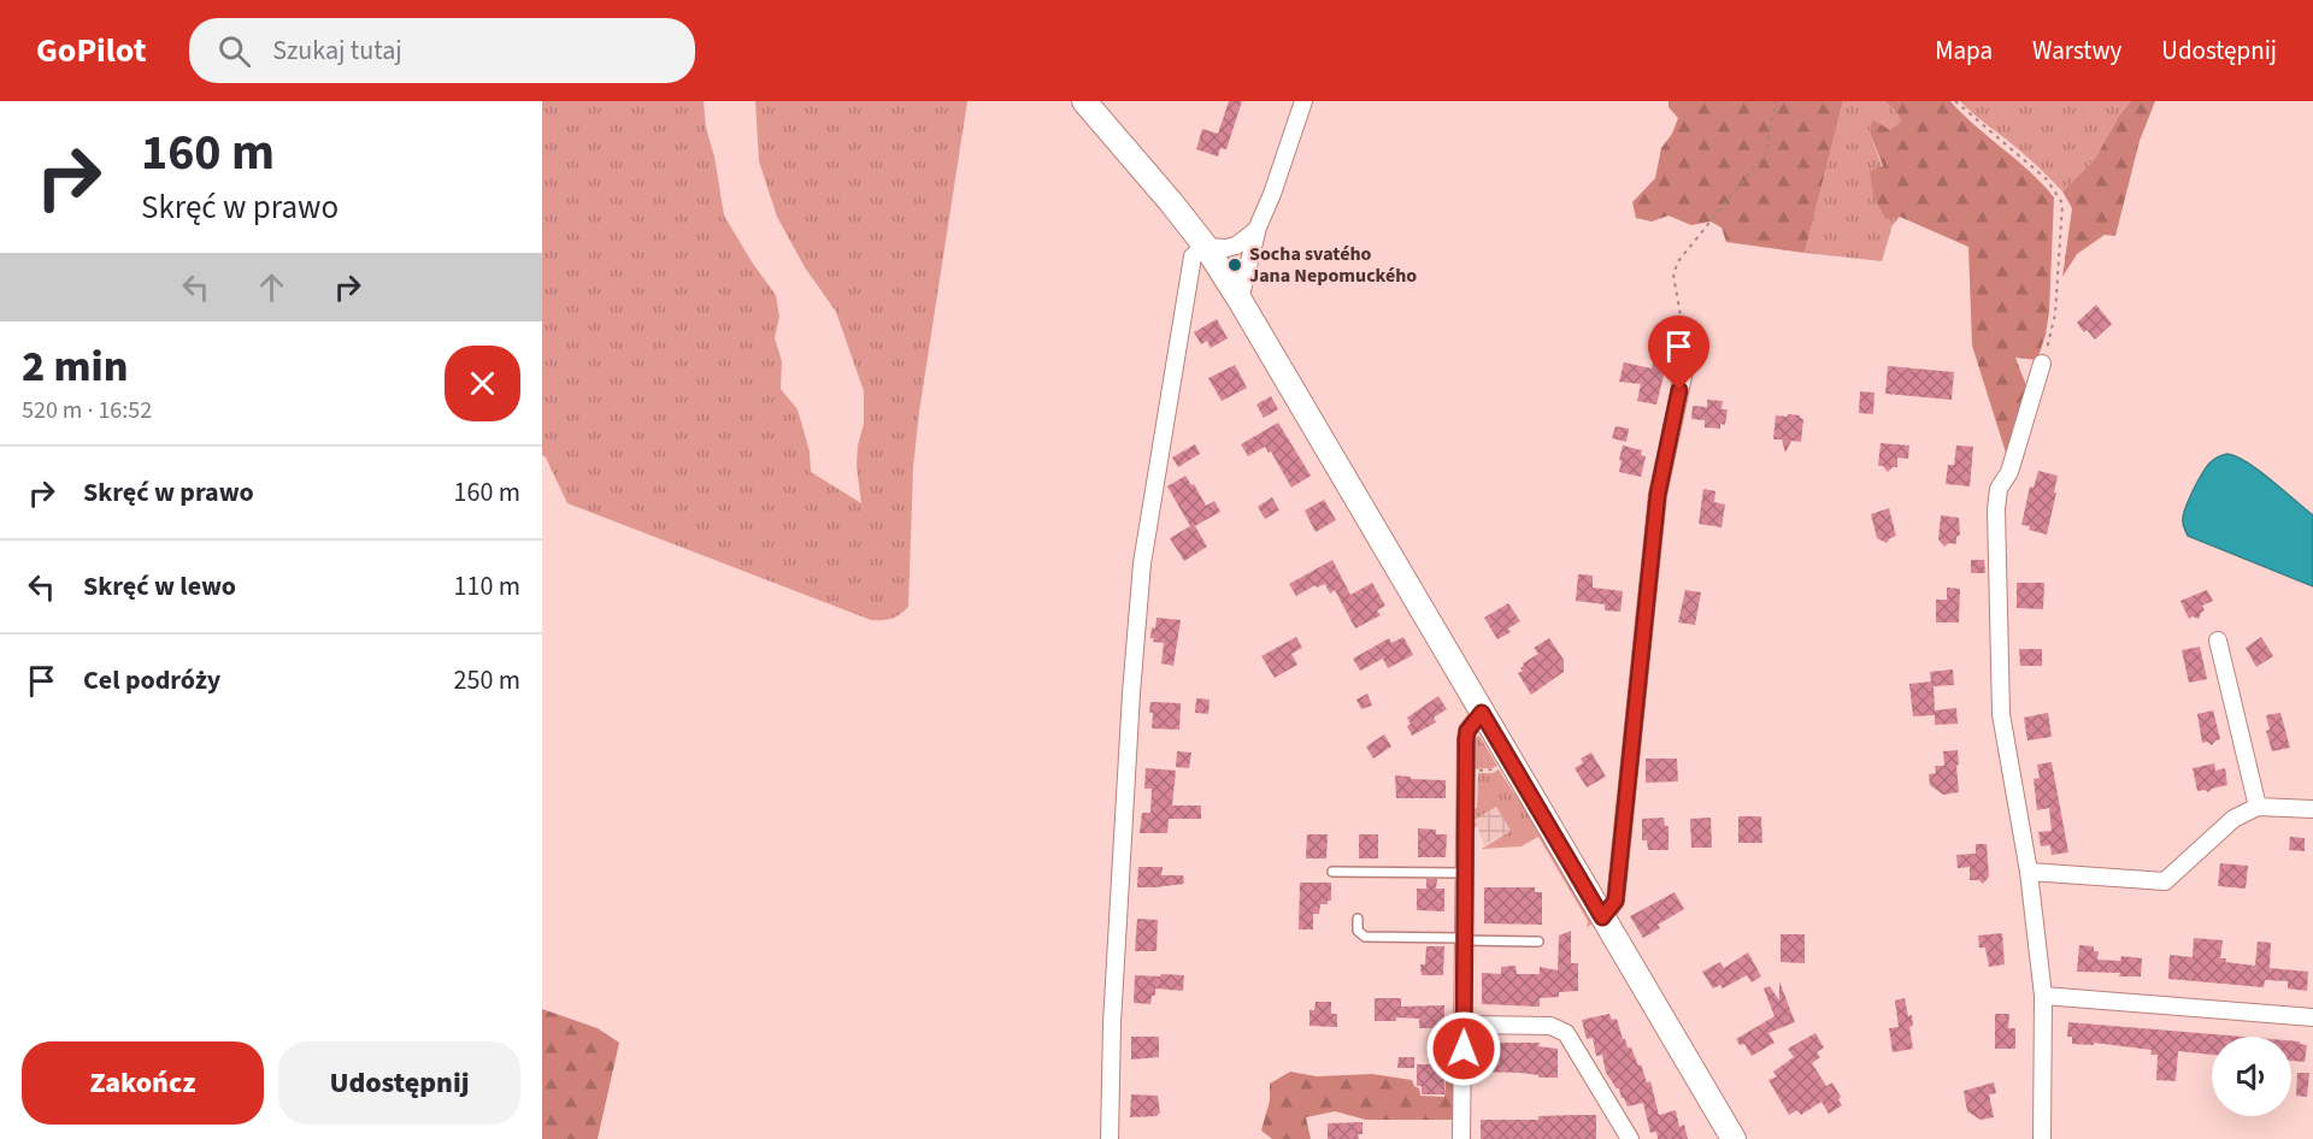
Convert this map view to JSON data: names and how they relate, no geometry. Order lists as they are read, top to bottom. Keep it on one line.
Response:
{"places":["Socha svatého Jana Nepomuckého"],"page":{"header":"GoPilot","search":"Szukaj tutaj","nav":["Mapa","Warstwy","Udostępnij"],"turn":["160 m","Skręć w prawo"],"heading":["2 min","520 m · 16:52"],"list":[{"name":"Skręć w prawo","value":"160 m"},{"name":"Skręć w lewo","value":"110 m"},{"name":"Cel podróży","value":"250 m"}],"buttons":["Zakończ","Udostępnij"]}}
